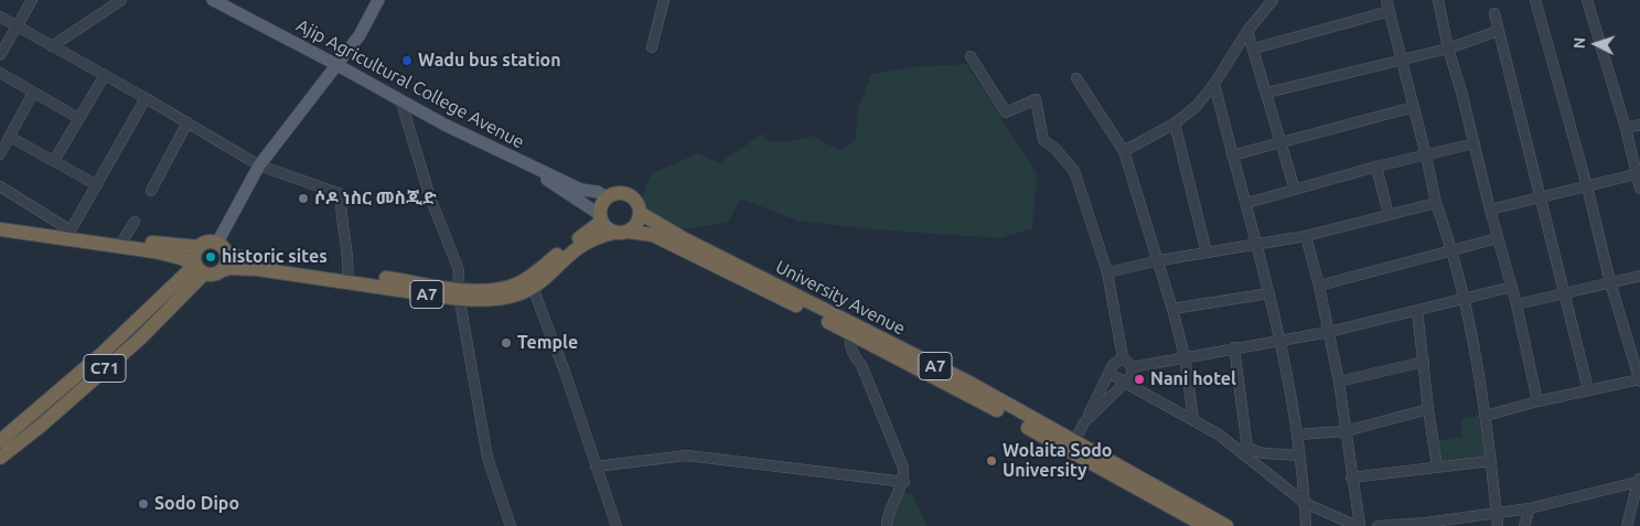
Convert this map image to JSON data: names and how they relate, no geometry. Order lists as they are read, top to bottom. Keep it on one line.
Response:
{"streets":{"highway":["A7","University Avenue","C71"],"main road":["Ajip Agricultural College Avenue"]},"crossings":[["Ajip Agricultural College Avenue","A7"],["A7","University Avenue"],["A7","C71"]],"places":["Wadu bus station","ሶዶ ነስር መስጂድ","historic sites","Temple","Nani hotel","Wolaita Sodo University","Sodo Dipo"],"north":"left"}
